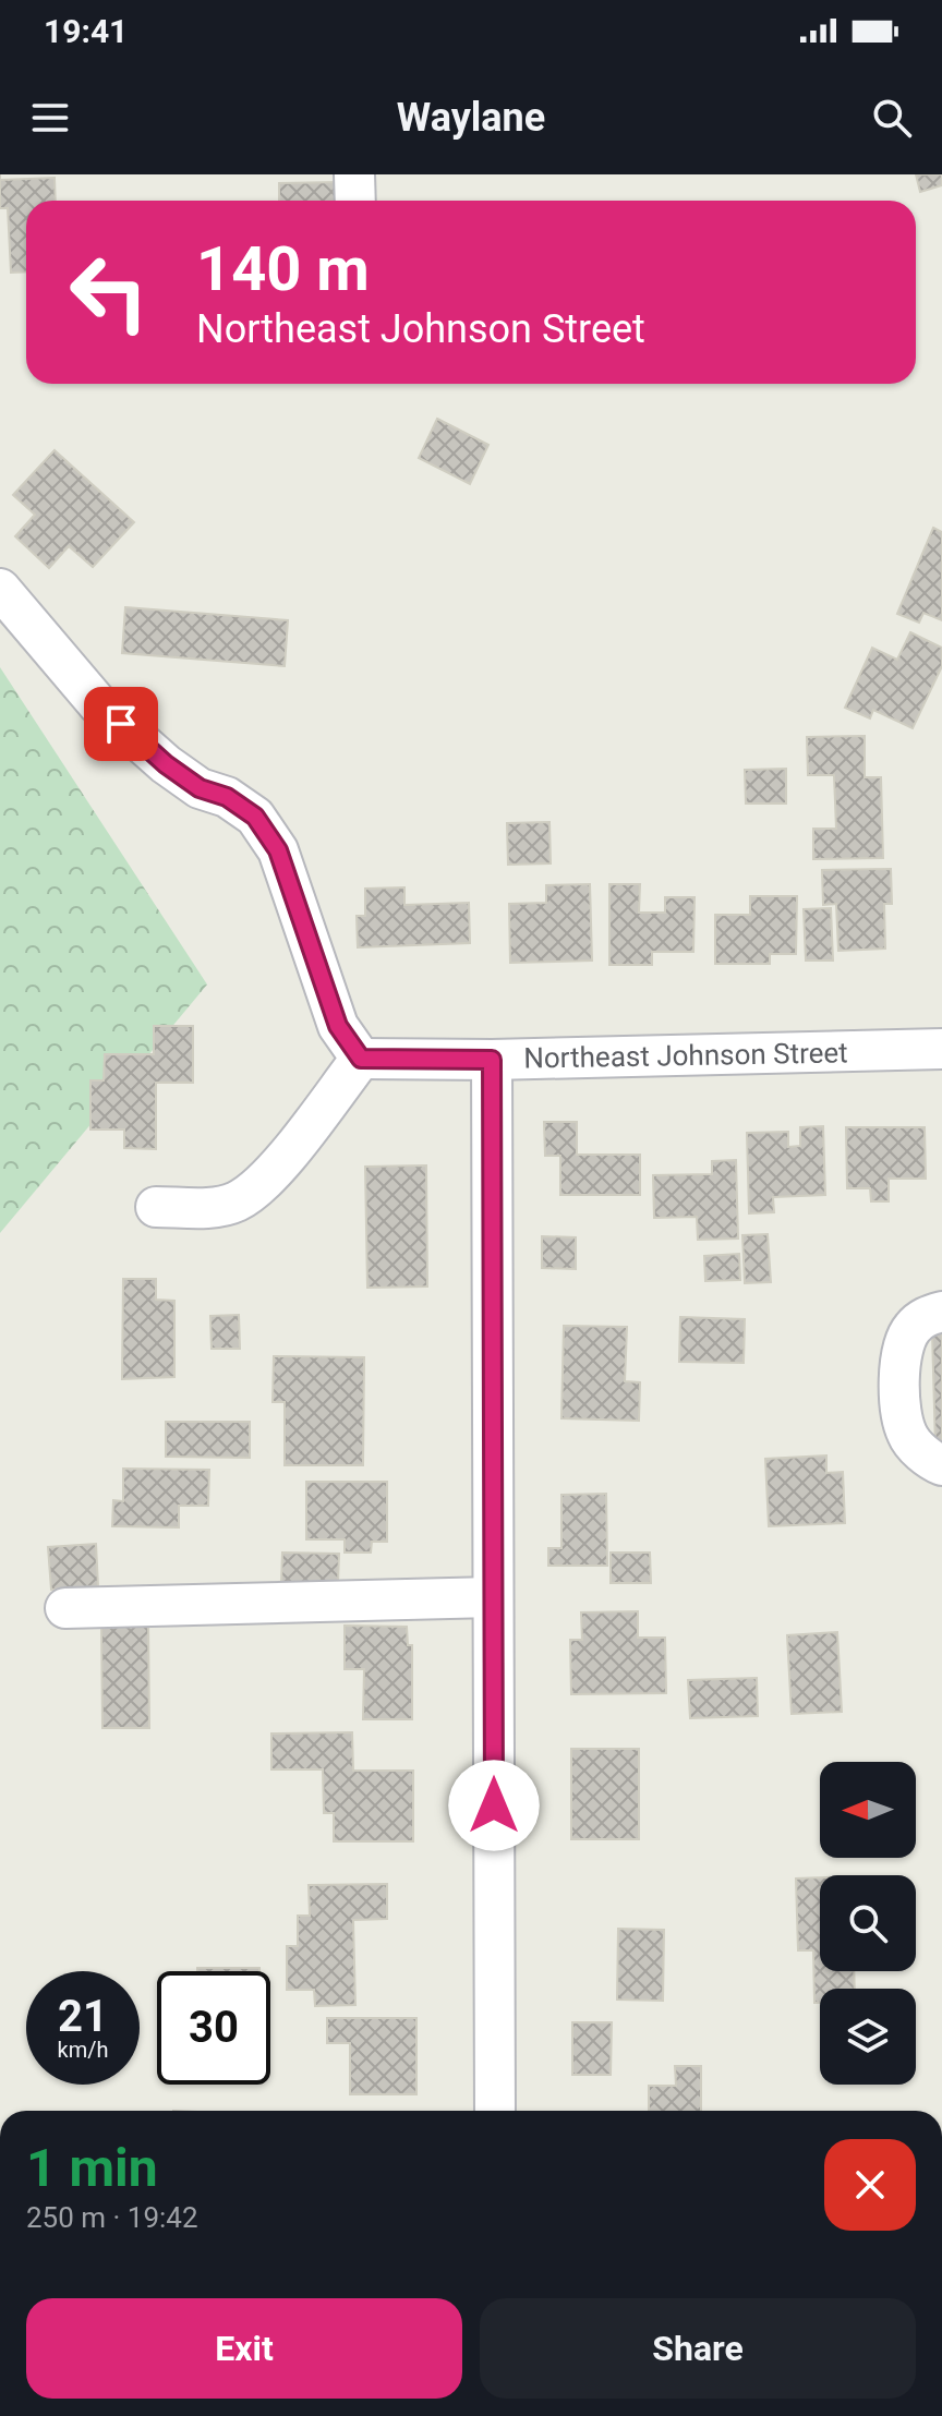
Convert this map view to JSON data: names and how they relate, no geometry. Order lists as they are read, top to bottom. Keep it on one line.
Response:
{"streets":{"street":["Northeast Johnson Street"]},"north":"left","page":{"status":"19:41","header":"Waylane","turn":["140 m","Northeast Johnson Street"],"speed":"21 km/h","limit":"30","heading":["1 min","250 m · 19:42"],"buttons":["Exit","Share"]}}
